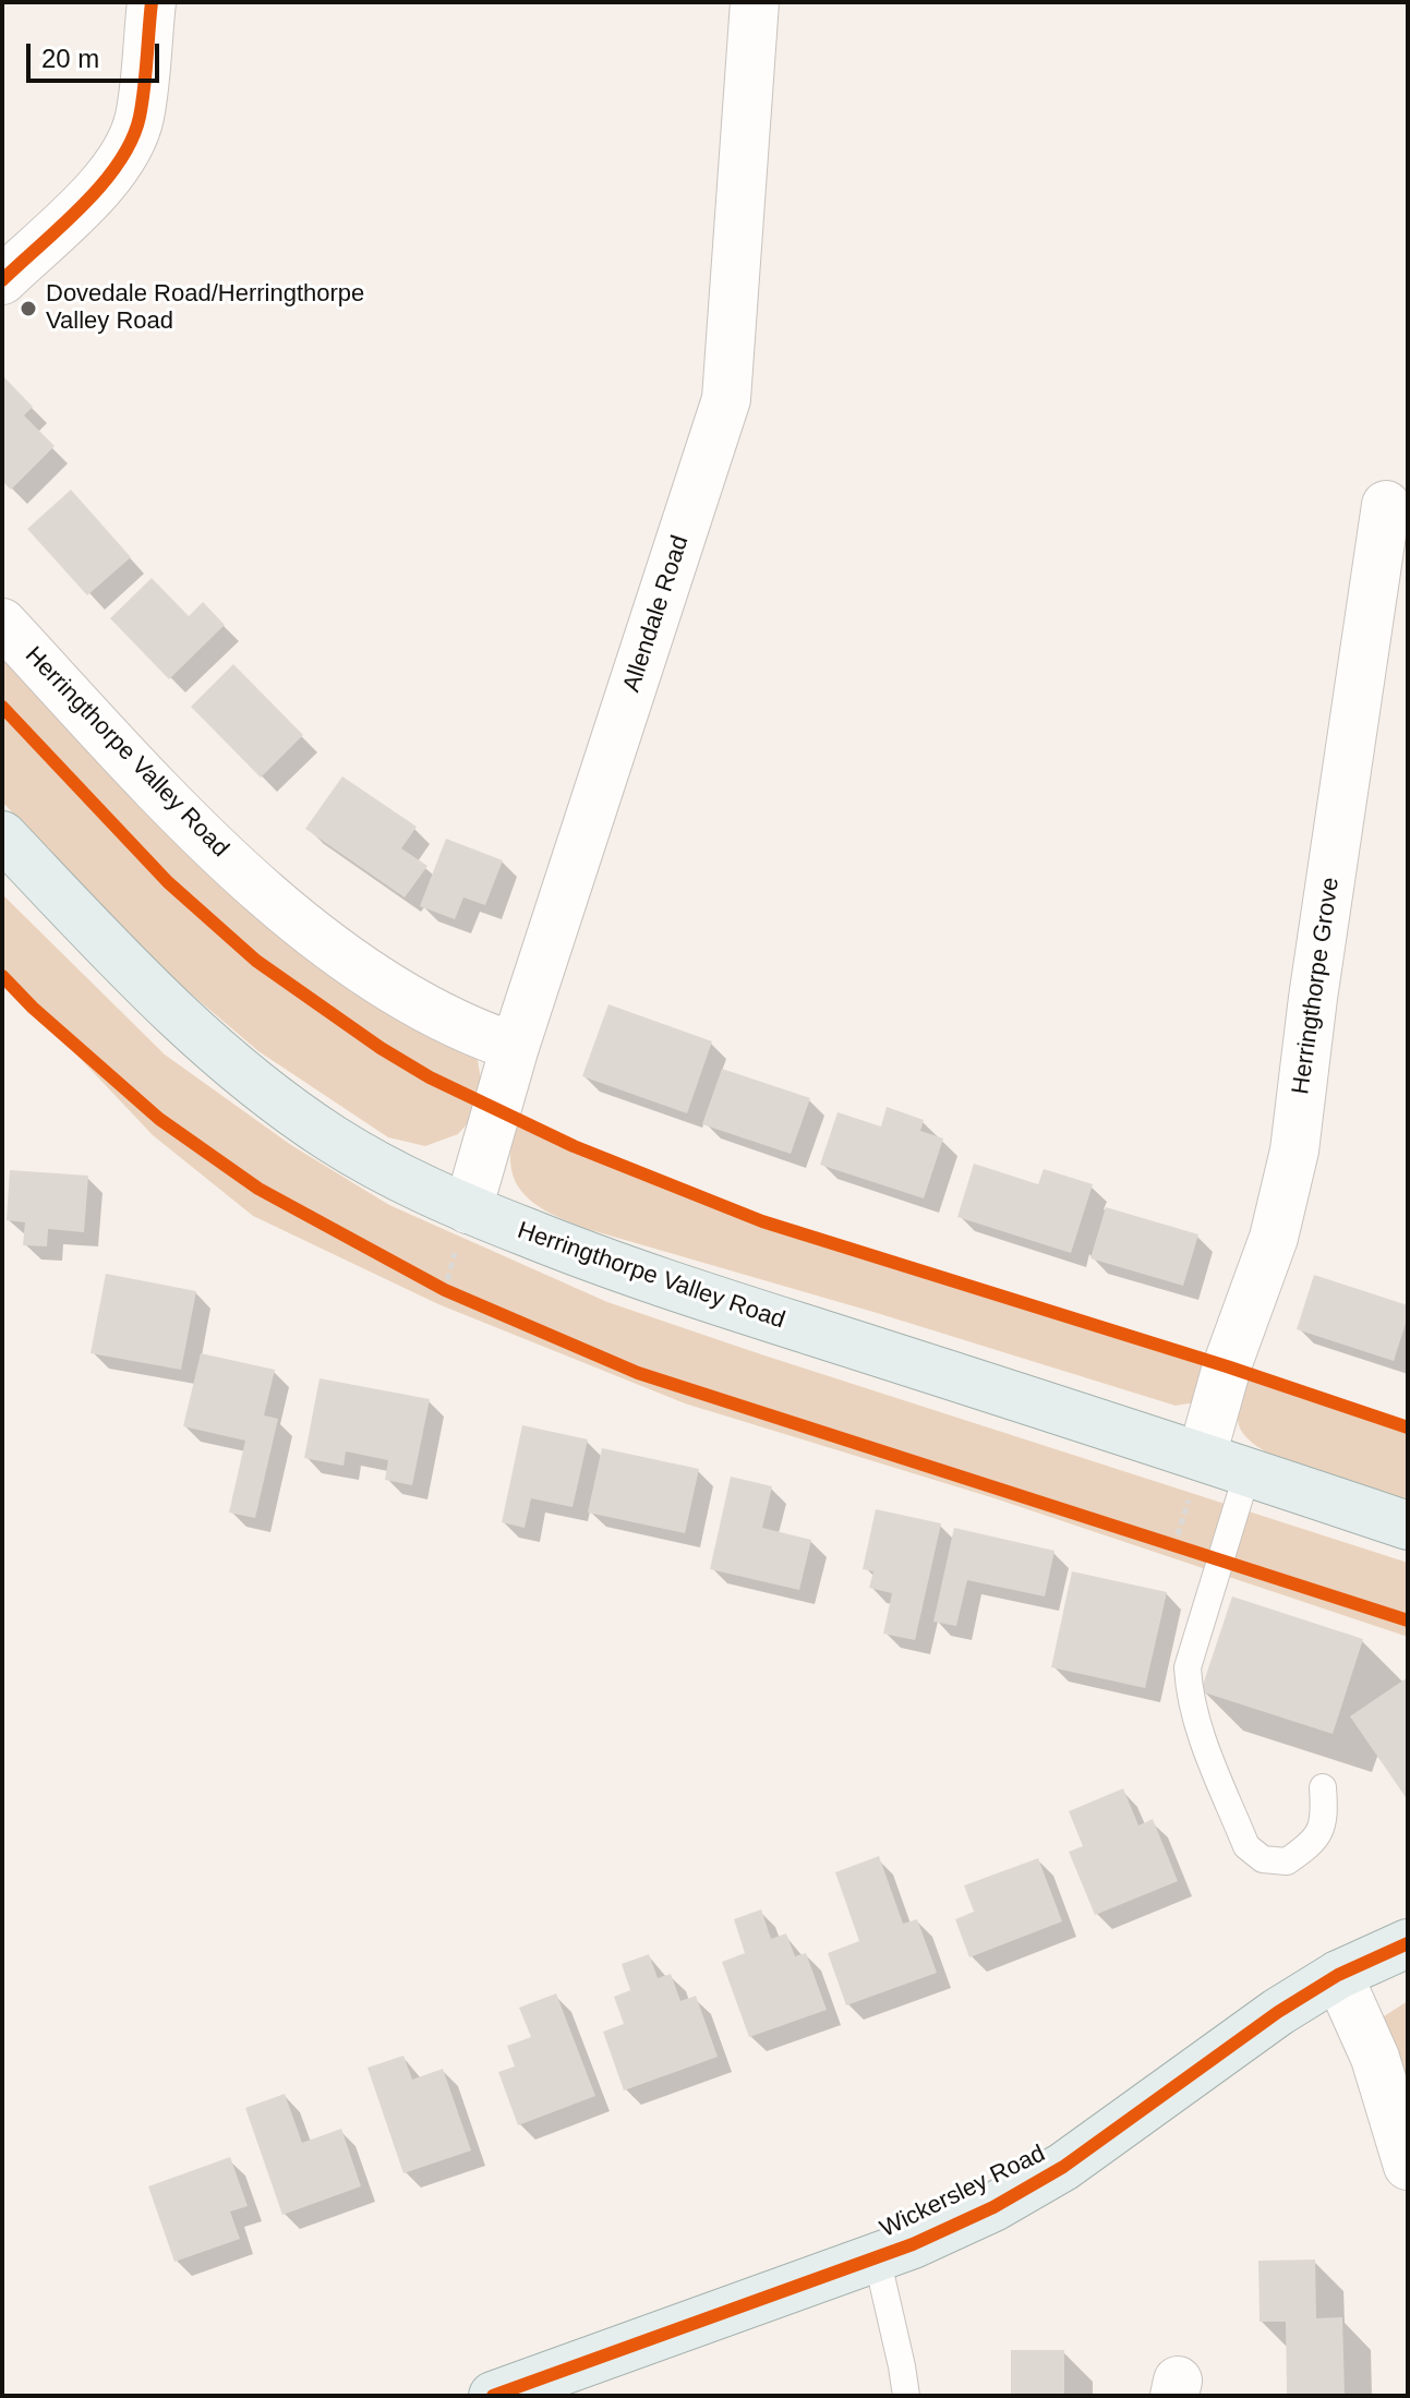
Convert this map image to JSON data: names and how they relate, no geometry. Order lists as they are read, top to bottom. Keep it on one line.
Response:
{"streets":{"main road":["Herringthorpe Valley Road","Wickersley Road"],"street":["Allendale Road","Herringthorpe Grove"]},"crossings":[["Allendale Road","Herringthorpe Valley Road"],["Herringthorpe Valley Road","Herringthorpe Grove"]],"places":["Dovedale Road/Herringthorpe Valley Road"],"scale_bar":"20 m"}
